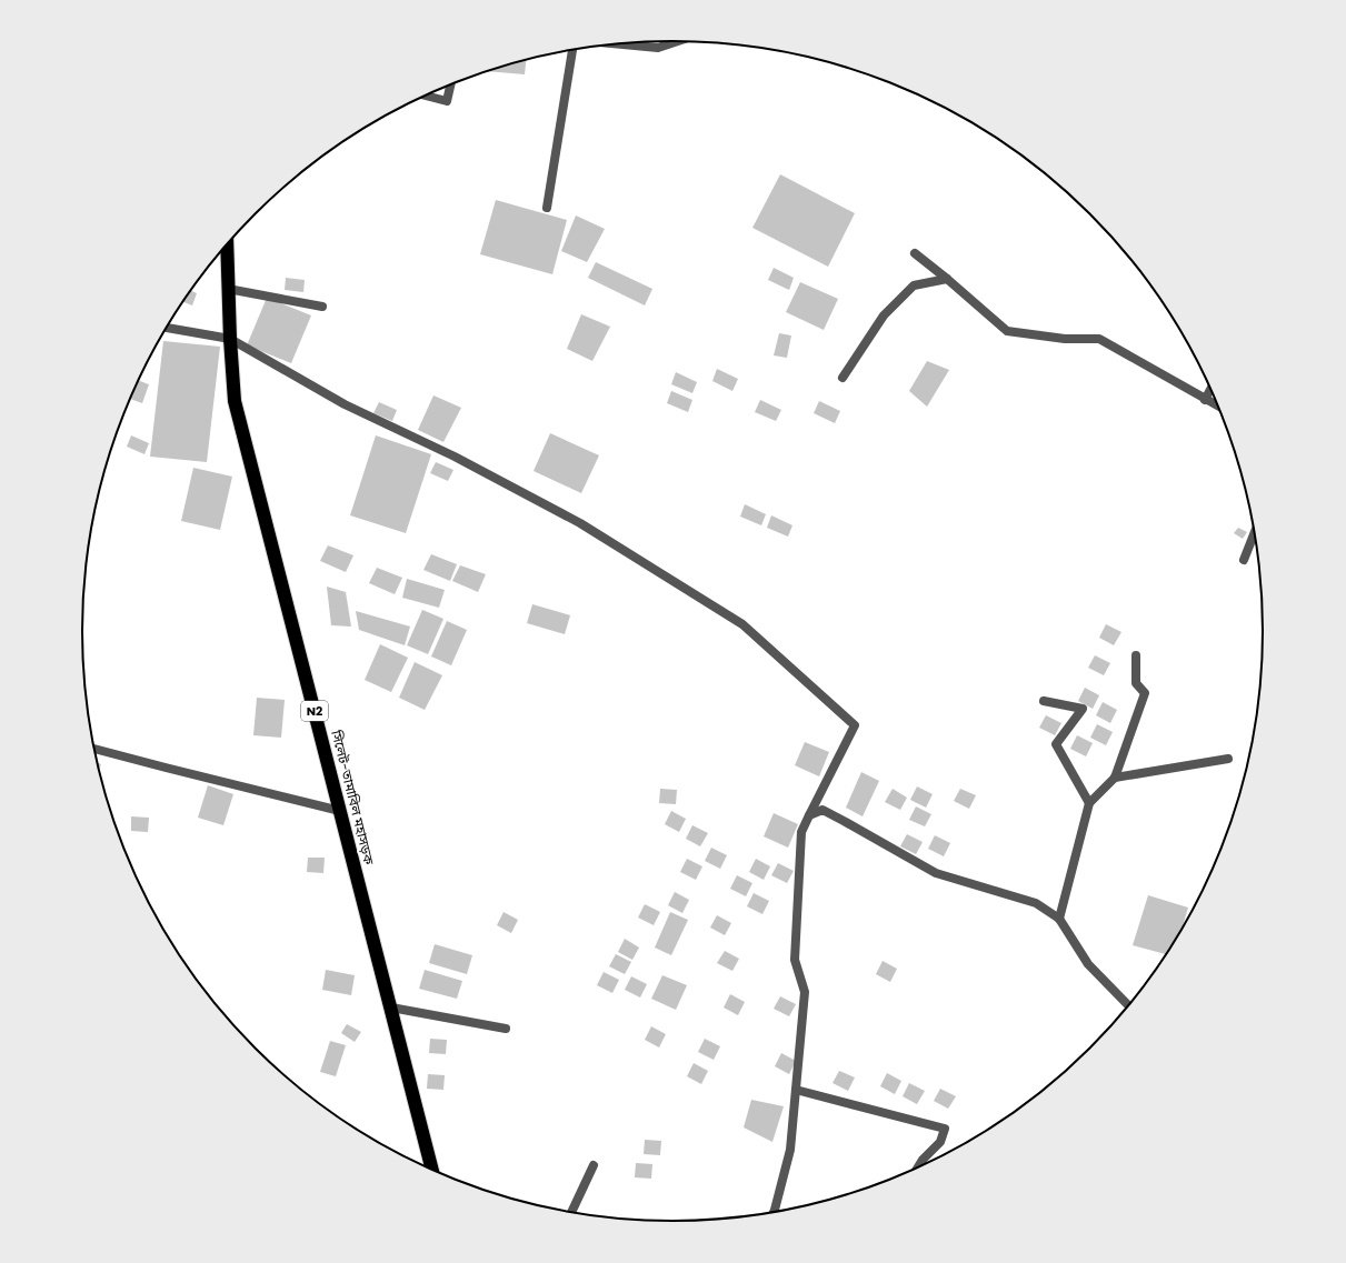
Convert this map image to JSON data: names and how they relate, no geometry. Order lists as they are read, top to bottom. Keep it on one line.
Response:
{"streets":{"highway":["N2","সিলেট-তামাবিল মহাসড়ক"]}}
